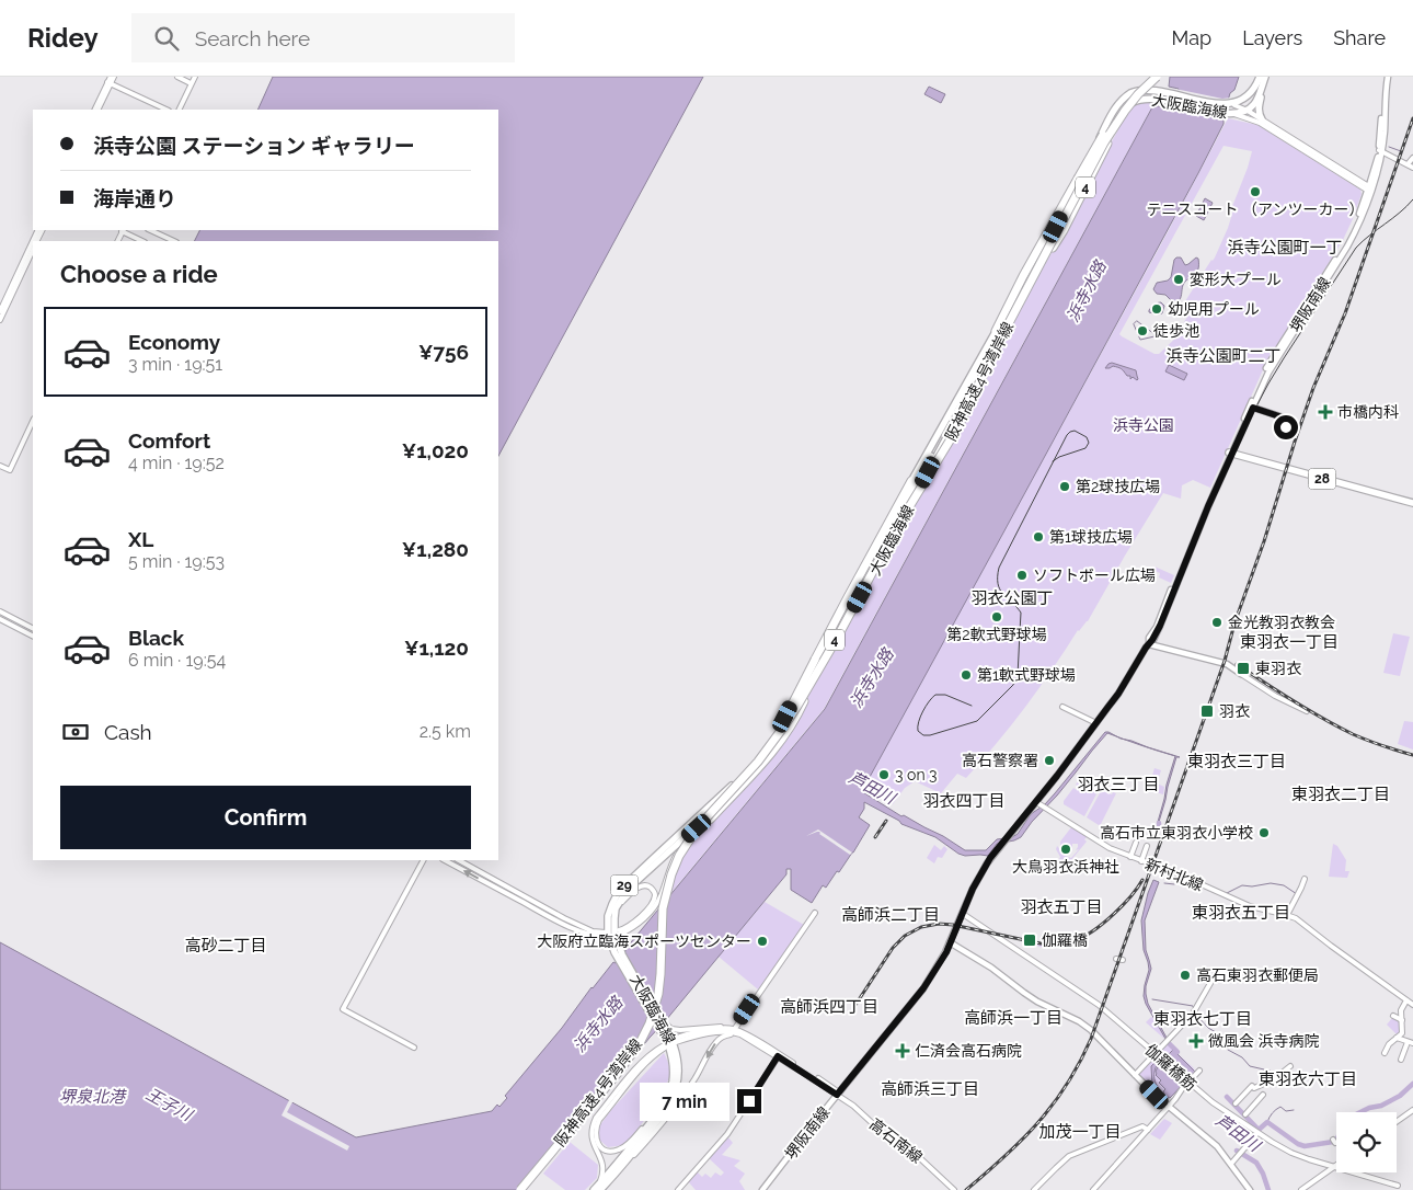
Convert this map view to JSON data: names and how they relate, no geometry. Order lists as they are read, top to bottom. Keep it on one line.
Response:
{"streets":{"highway":["4","阪神高速4号湾岸線"],"main road":["大阪臨海線","堺阪南線","28","29"],"street":["新村北線","伽羅橋筋","高石南線"]},"crossings":[["大阪臨海線","4"],["大阪臨海線","阪神高速4号湾岸線"],["4","阪神高速4号湾岸線"],["堺阪南線","28"],["堺阪南線","新村北線"],["堺阪南線","伽羅橋筋"],["堺阪南線","高石南線"]],"districts":["浜寺公園町一丁","浜寺公園町二丁","羽衣公園丁","東羽衣一丁目","東羽衣三丁目","羽衣三丁目","東羽衣二丁目","羽衣四丁目","羽衣五丁目","東羽衣五丁目","高師浜二丁目","高砂二丁目","高師浜四丁目","高師浜一丁目","東羽衣七丁目","東羽衣六丁目","高師浜三丁目","加茂一丁目"],"water":["浜寺水路","芦田川","堺泉北港","王子川"],"parks":["浜寺公園"],"places":{"other":["テニスコート （アンツーカー）","変形大プール","幼児用プール","徒歩池","第2球技広場","第1球技広場","ソフトボール広場","第2軟式野球場","金光教羽衣教会","第1軟式野球場","高石警察署","3 on 3","高石市立東羽衣小学校","大鳥羽衣浜神社","大阪府立臨海スポーツセンター","高石東羽衣郵便局"],"health":["市橋内科","微風会 浜寺病院","仁済会高石病院"],"transit":["東羽衣","羽衣","伽羅橋"]},"page":{"header":"Ridey","search":"Search here","nav":["Map","Layers","Share"],"banner":["浜寺公園 ステーション ギャラリー","海岸通り"],"heading":"Choose a ride","list":[{"name":"Economy","note":"3 min · 19:51","value":"¥756"},{"name":"Comfort","note":"4 min · 19:52","value":"¥1,020"},{"name":"XL","note":"5 min · 19:53","value":"¥1,280"},{"name":"Black","note":"6 min · 19:54","value":"¥1,120"}],"pay":["Cash","2.5 km"],"buttons":"Confirm","bubble":"7 min"}}
